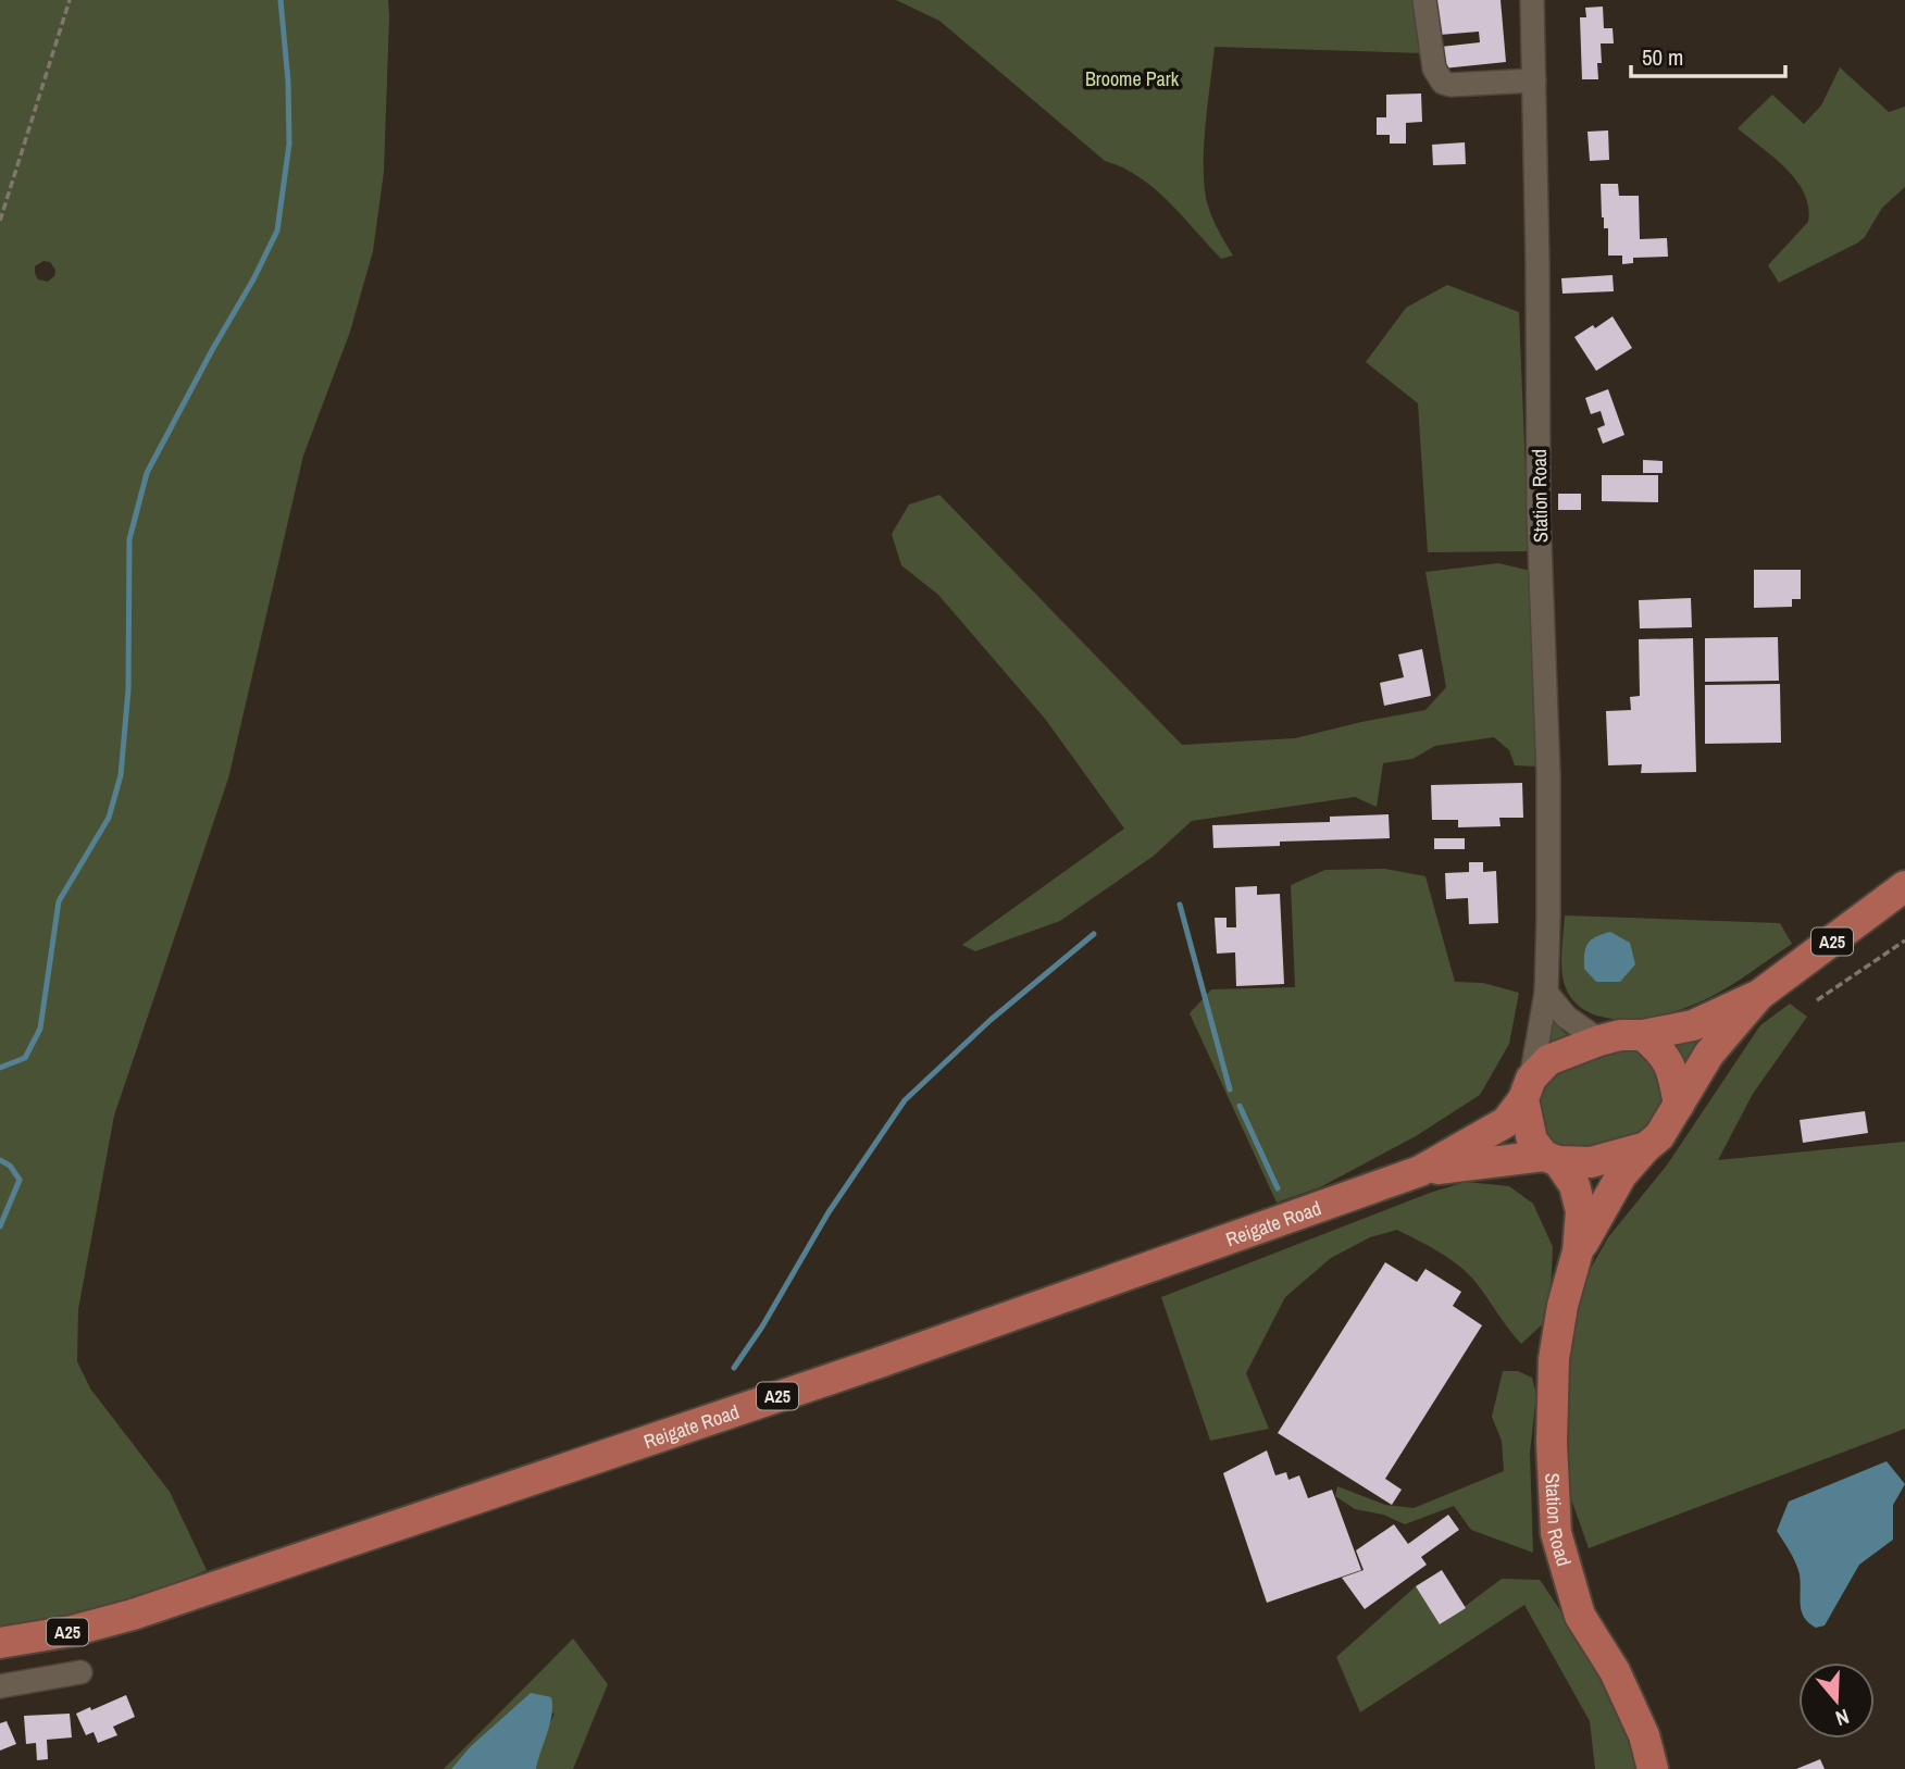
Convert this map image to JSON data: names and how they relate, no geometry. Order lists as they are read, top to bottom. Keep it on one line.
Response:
{"streets":{"main road":["Station Road","A25","Reigate Road"]},"crossings":[["Station Road","A25"],["Station Road","Reigate Road"],["A25","Reigate Road"]],"parks":["Broome Park"],"scale_bar":"50 m","north":"bottom"}
